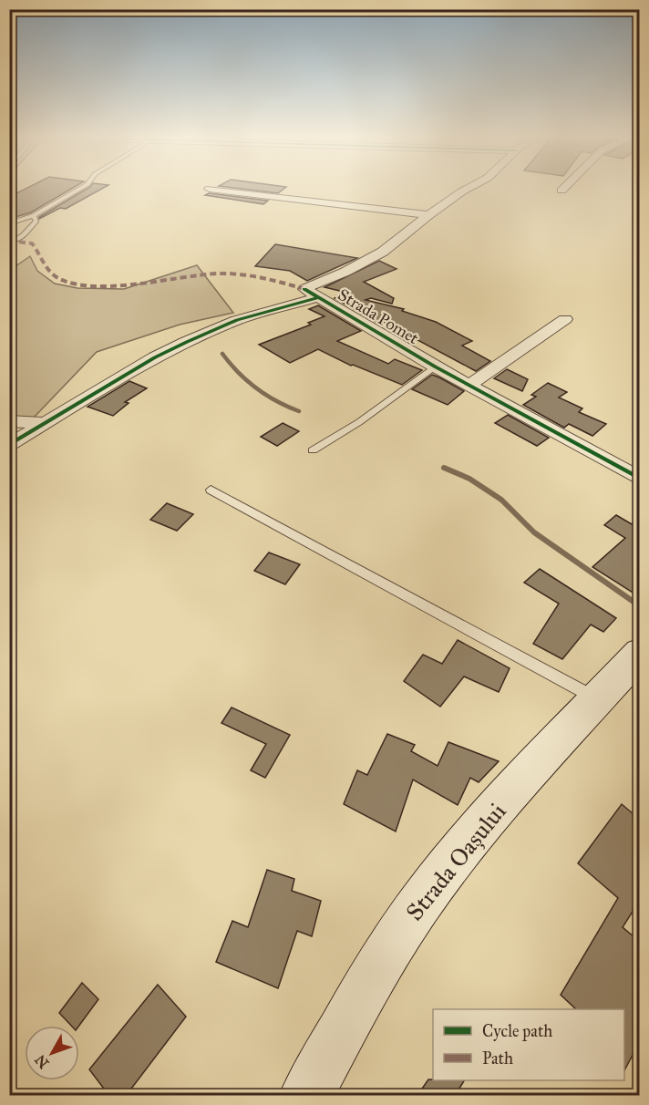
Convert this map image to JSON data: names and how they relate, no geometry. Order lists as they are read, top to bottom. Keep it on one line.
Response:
{"streets":{"main road":["Strada Oașului"],"street":["Strada Pomet"]},"legend":["Cycle path","Path"],"north":"bottom left"}
